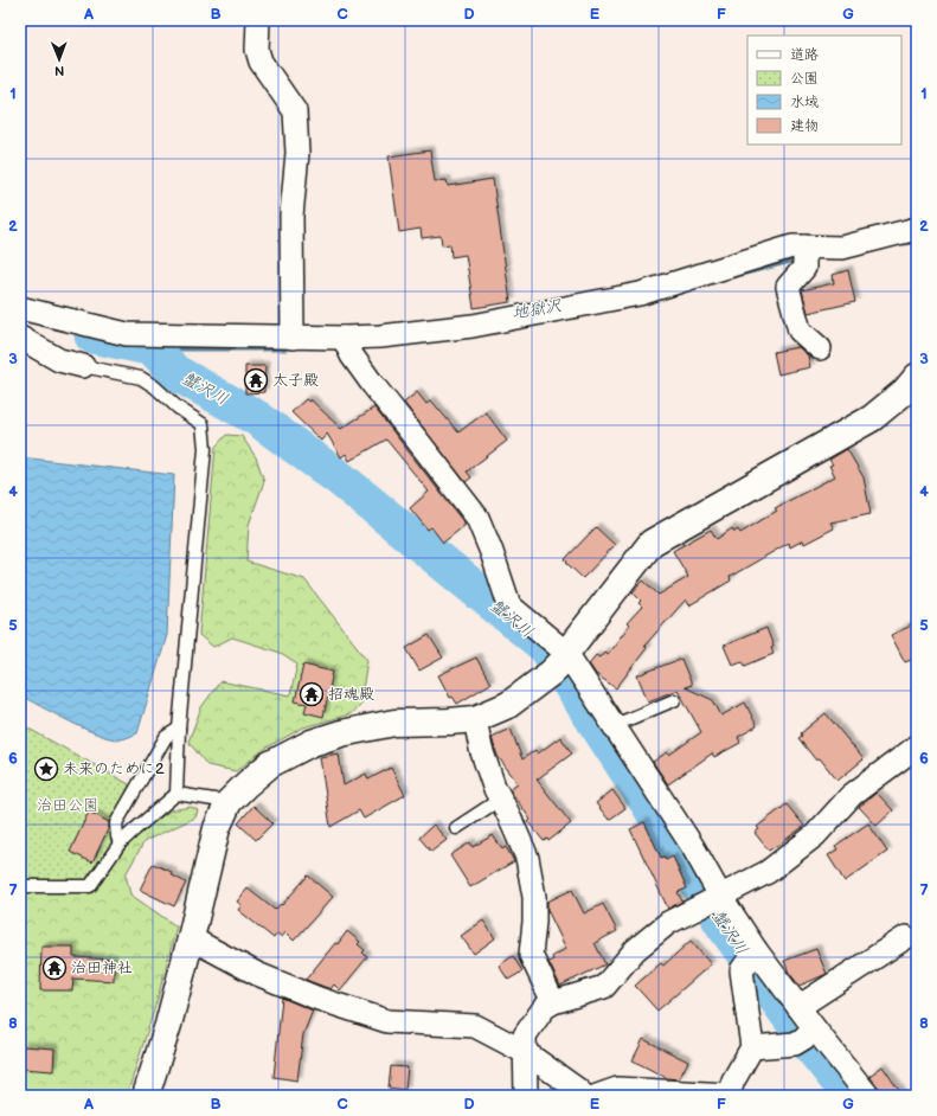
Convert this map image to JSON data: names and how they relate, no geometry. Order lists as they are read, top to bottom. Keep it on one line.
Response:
{"water":["地獄沢","蟹沢川"],"parks":["治田公園"],"places":{"temple":["太子殿","招魂殿","治田神社"],"place":["未来のために2"]},"legend":["道路","公園","水域","建物"],"north":"bottom","grid":{"columns":["A","B","C","D","E","F","G"],"rows":["1","2","3","4","5","6","7","8"]}}
